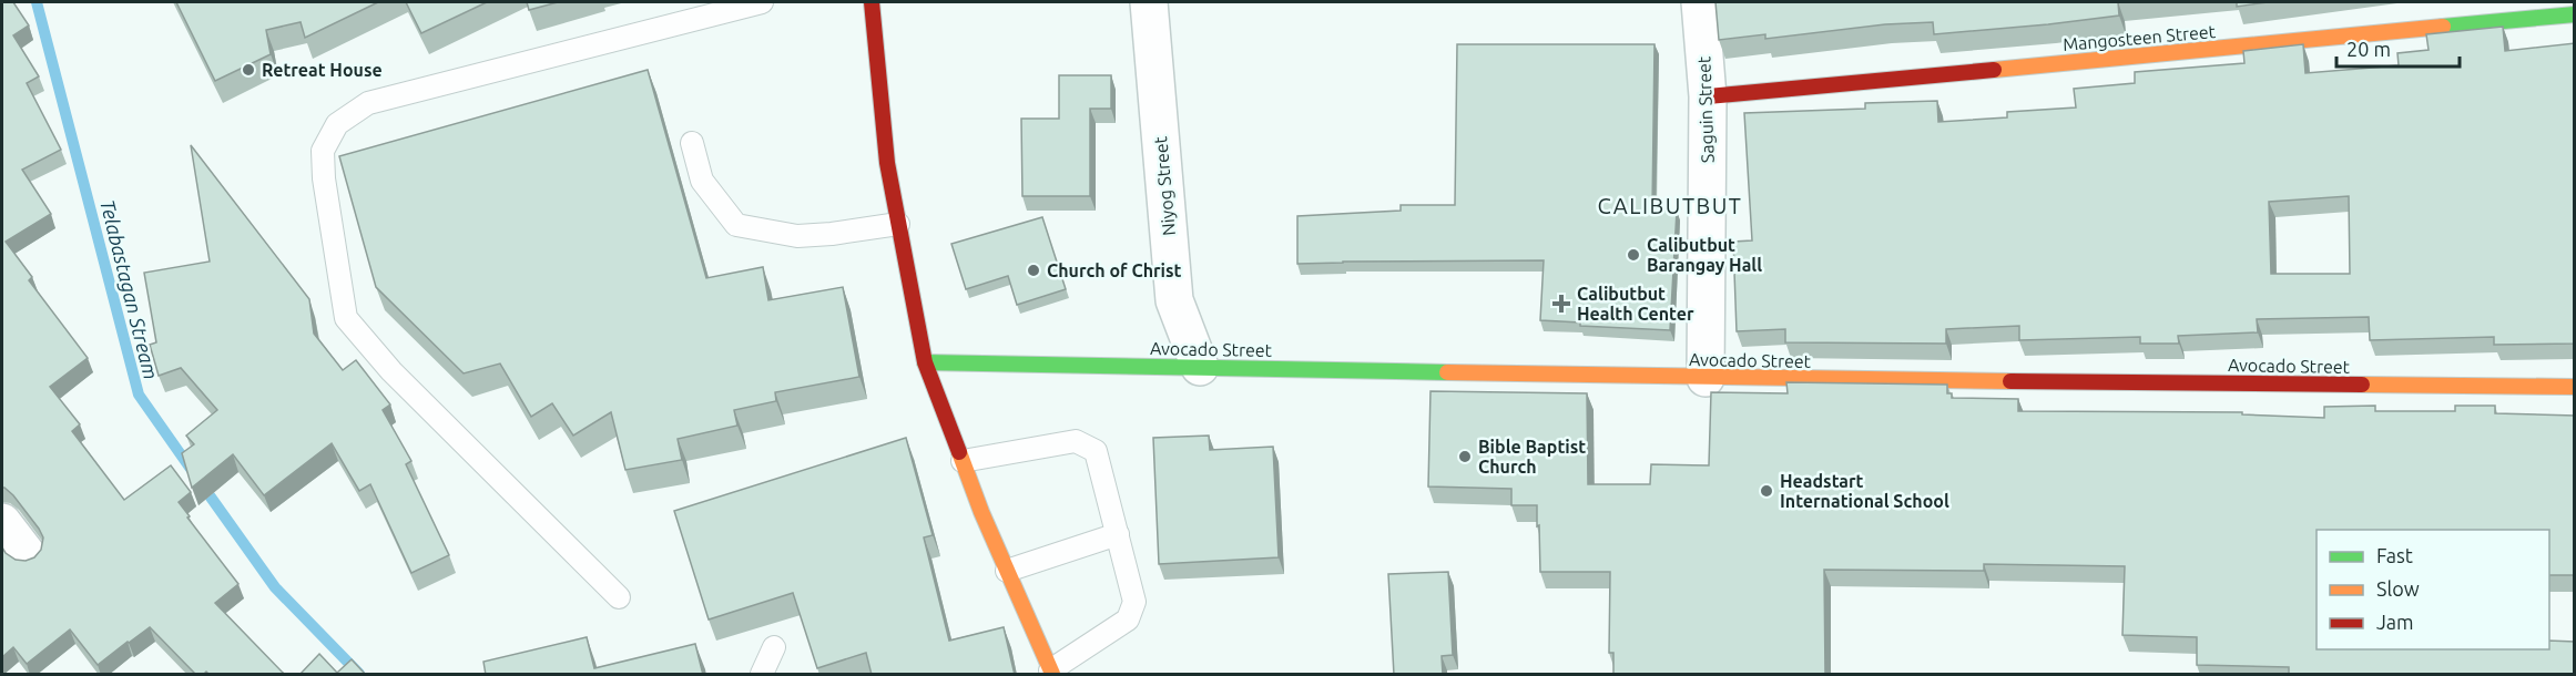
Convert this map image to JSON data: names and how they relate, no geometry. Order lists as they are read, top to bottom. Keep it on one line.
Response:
{"streets":{"street":["Mangosteen Street","Saguin Street","Niyog Street","Avocado Street"]},"crossings":[["Mangosteen Street","Saguin Street"],["Saguin Street","Avocado Street"],["Niyog Street","Avocado Street"]],"districts":["CALIBUTBUT"],"water":["Telabastagan Stream"],"places":{"other":["Retreat House","Calibutbut Barangay Hall","Church of Christ","Bible Baptist Church","Headstart International School"],"health":["Calibutbut Health Center"]},"legend":["Fast","Slow","Jam"],"scale_bar":"20 m"}
